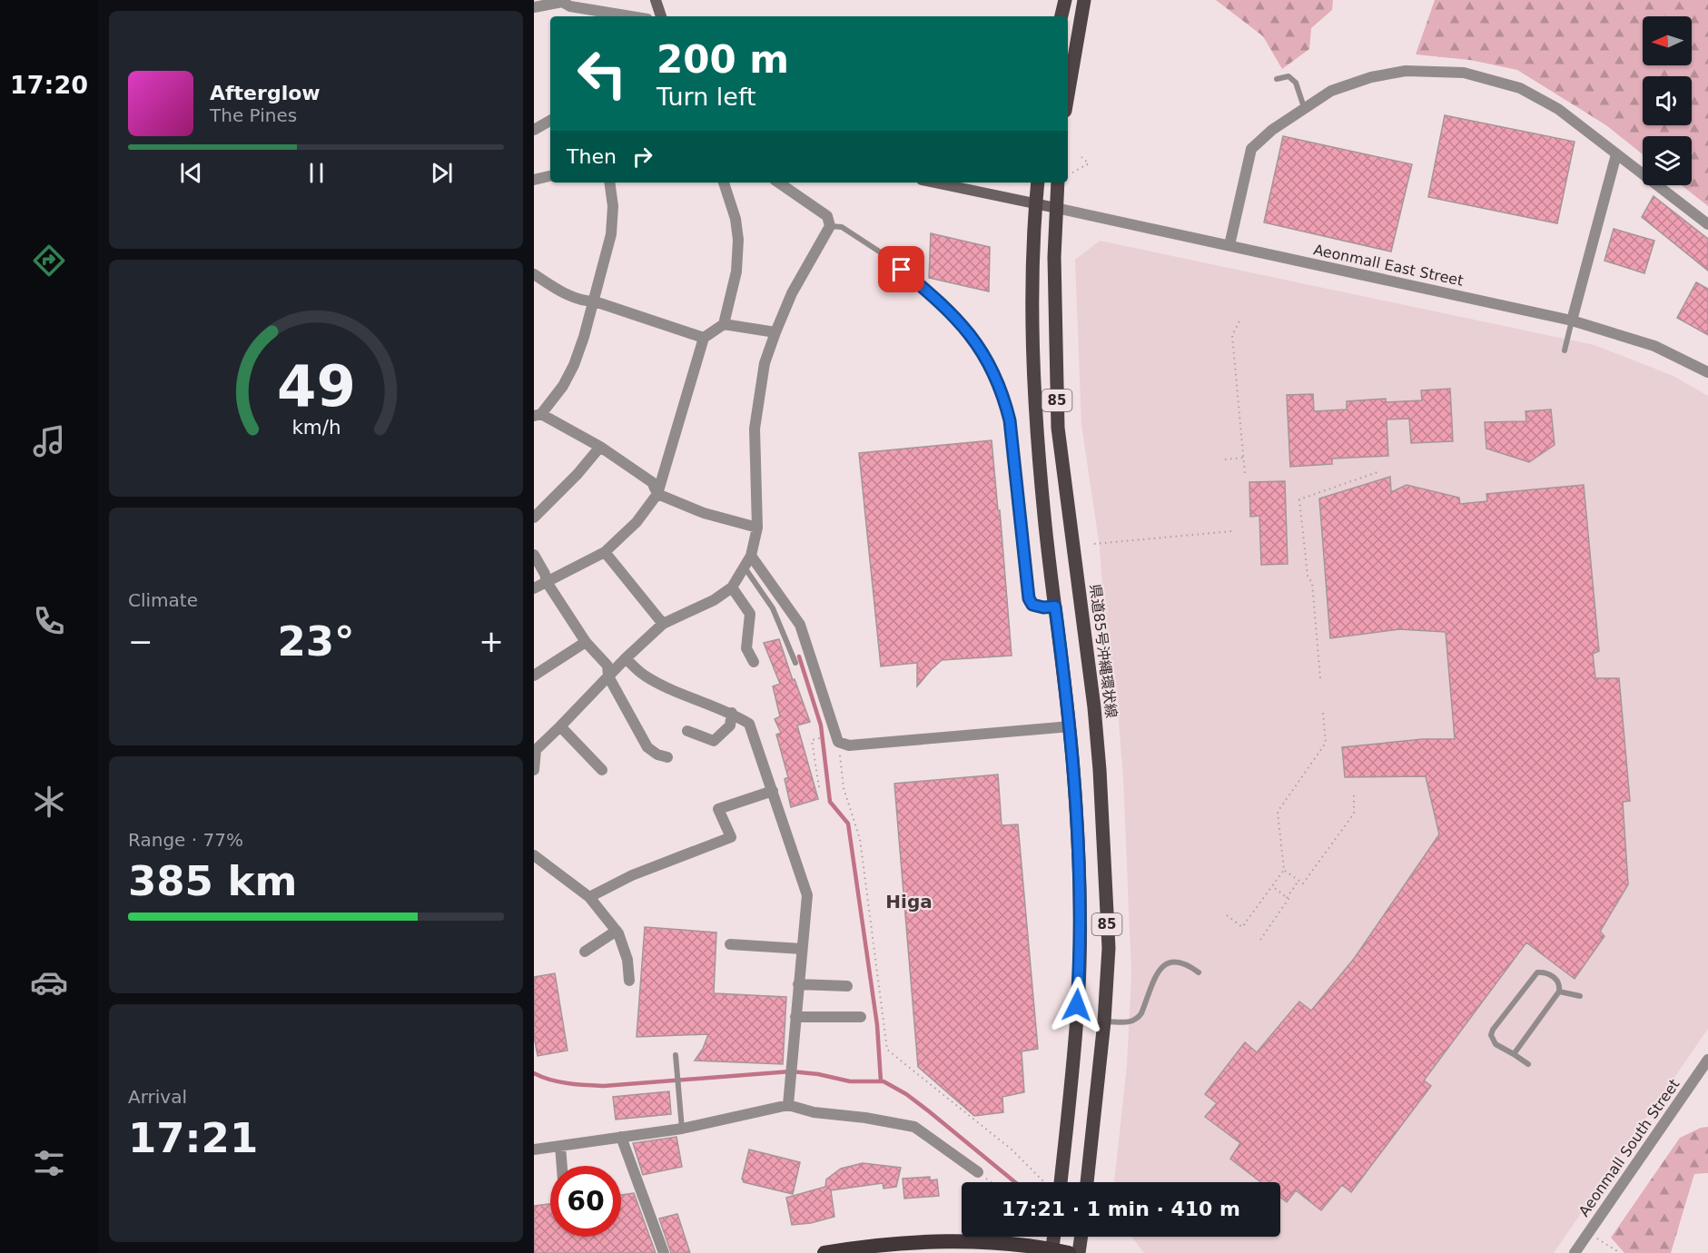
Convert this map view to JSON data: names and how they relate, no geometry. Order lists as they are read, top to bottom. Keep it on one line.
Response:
{"streets":{"main road":["85","県道85号沖縄環状線"],"street":["Aeonmall East Street","Aeonmall South Street"]},"crossings":[["Aeonmall East Street","県道85号沖縄環状線"]],"districts":["Higa"],"north":"left","page":{"tabs":"17:20","turn":["200 m","Turn left"],"song":["Afterglow","The Pines"],"then":"Then","tile":["Climate",["Range · 77%","385 km"],["Arrival","17:21"]],"heat":["−","23°","+"],"limit":"60","trip":"17:21 · 1 min · 410 m","gauge":["49","km/h"]}}
